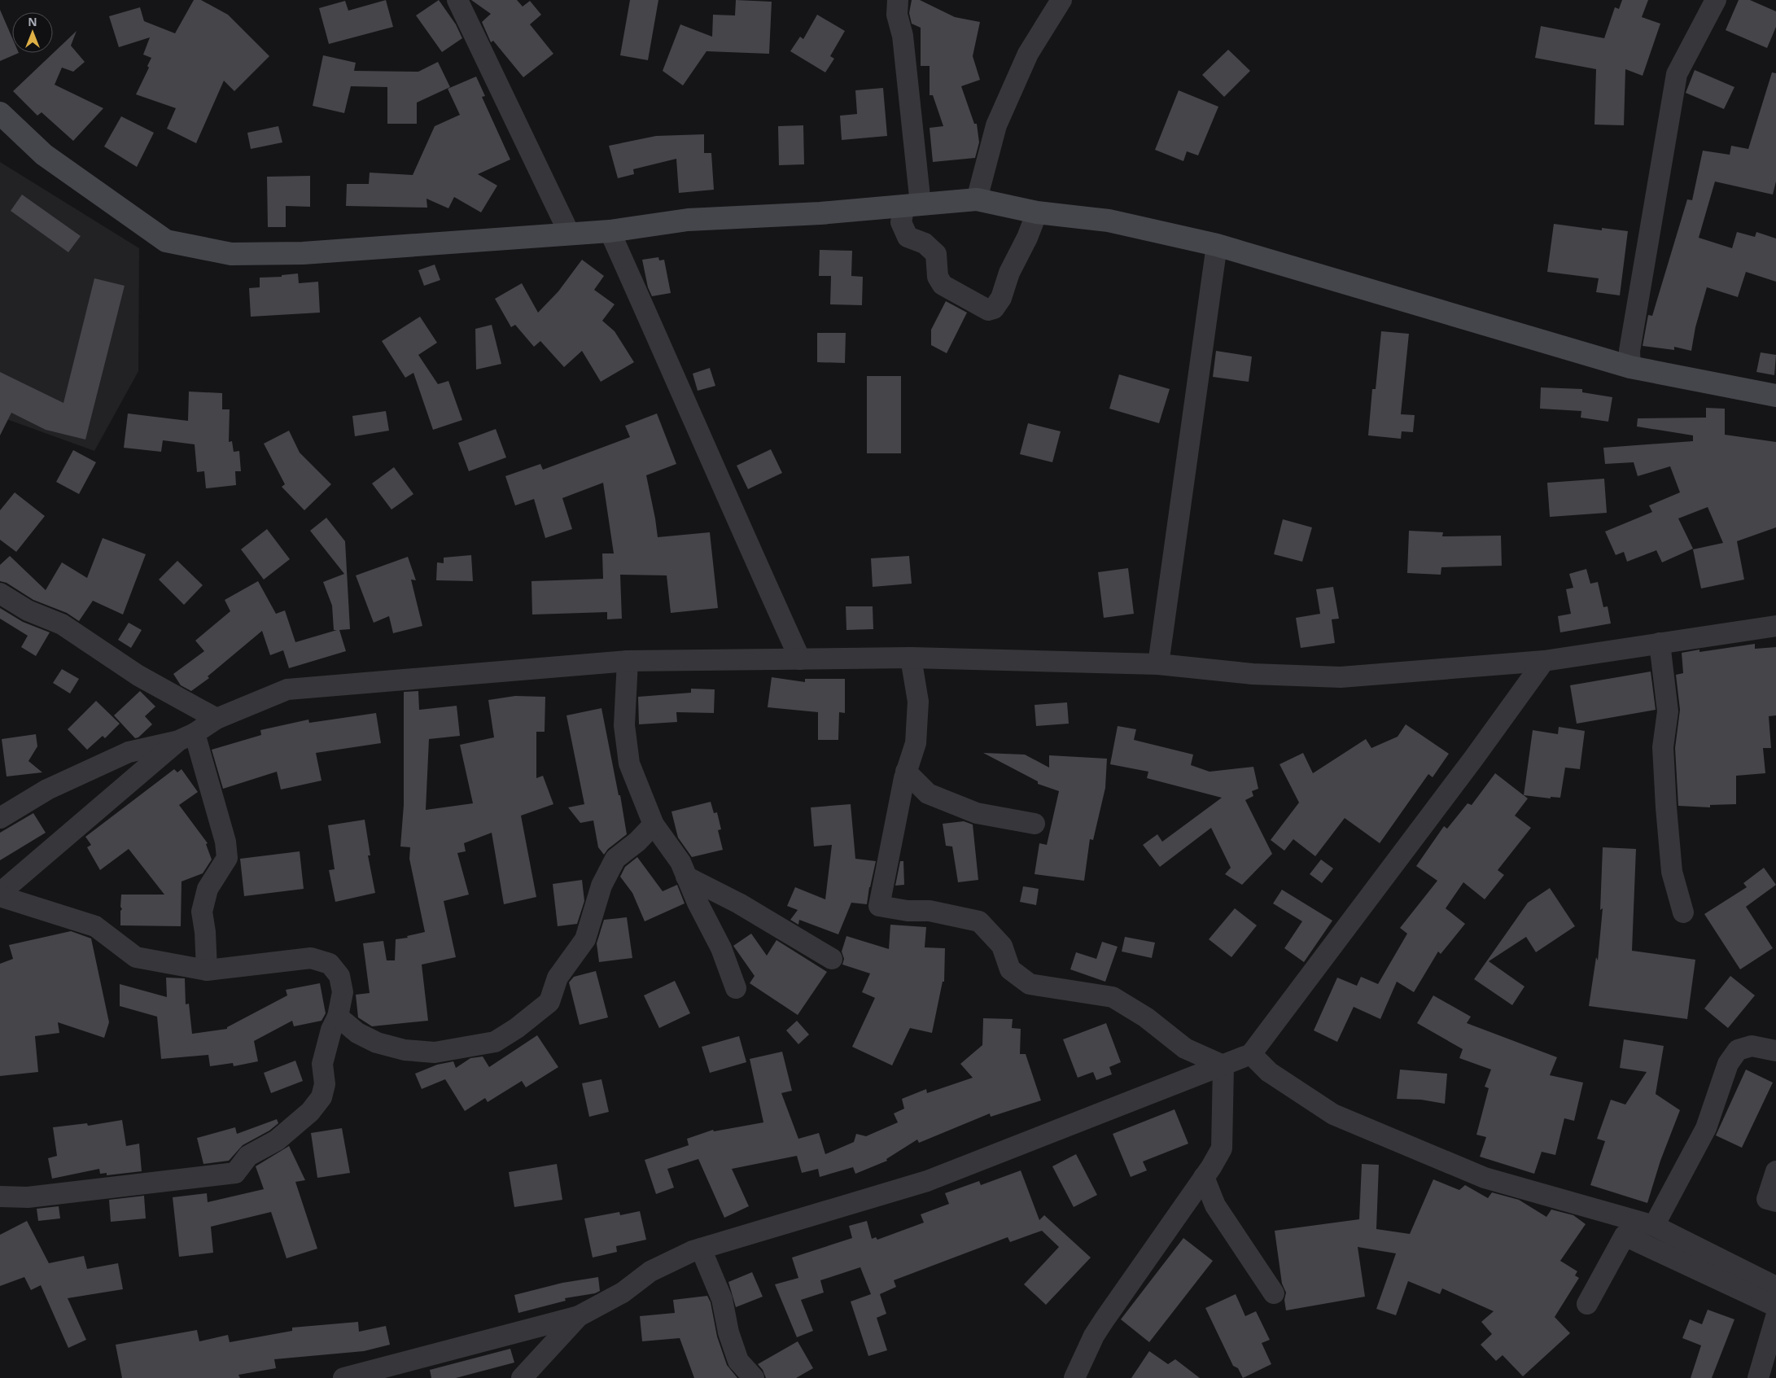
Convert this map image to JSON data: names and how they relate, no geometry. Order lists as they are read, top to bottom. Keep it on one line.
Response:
{"north":"top"}
